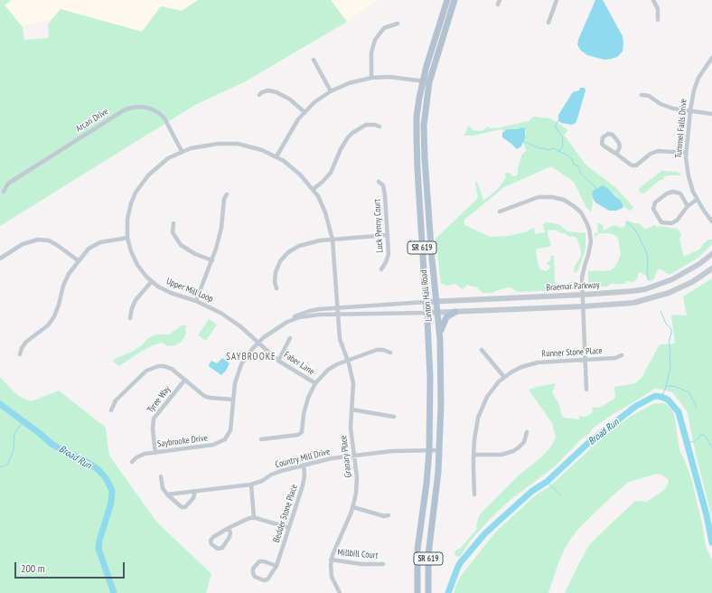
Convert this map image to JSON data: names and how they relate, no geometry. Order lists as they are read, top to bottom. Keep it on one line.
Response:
{"streets":{"main road":["SR 619","Linton Hall Road"],"street":["Arcari Drive","Tummel Falls Drive","Luck Penny Court","Braemar Parkway","Upper Mill Loop","Runner Stone Place","Faber Lane","Tyree Way","Saybrooke Drive","Granary Place","Country Mill Drive","Bedder Stone Place","Millbill Court"]},"crossings":[["Arcari Drive","Upper Mill Loop"],["Braemar Parkway","Linton Hall Road"],["Braemar Parkway","Saybrooke Drive"],["Upper Mill Loop","Faber Lane"],["Upper Mill Loop","Saybrooke Drive"],["Upper Mill Loop","Granary Place"],["Linton Hall Road","Saybrooke Drive"],["Linton Hall Road","Country Mill Drive"],["Faber Lane","Saybrooke Drive"],["Tyree Way","Saybrooke Drive"],["Saybrooke Drive","Granary Place"],["Granary Place","Country Mill Drive"],["Granary Place","Millbill Court"],["Country Mill Drive","Bedder Stone Place"]],"districts":["SAYBROOKE"],"water":["Broad Run"],"scale_bar":"200 m"}
